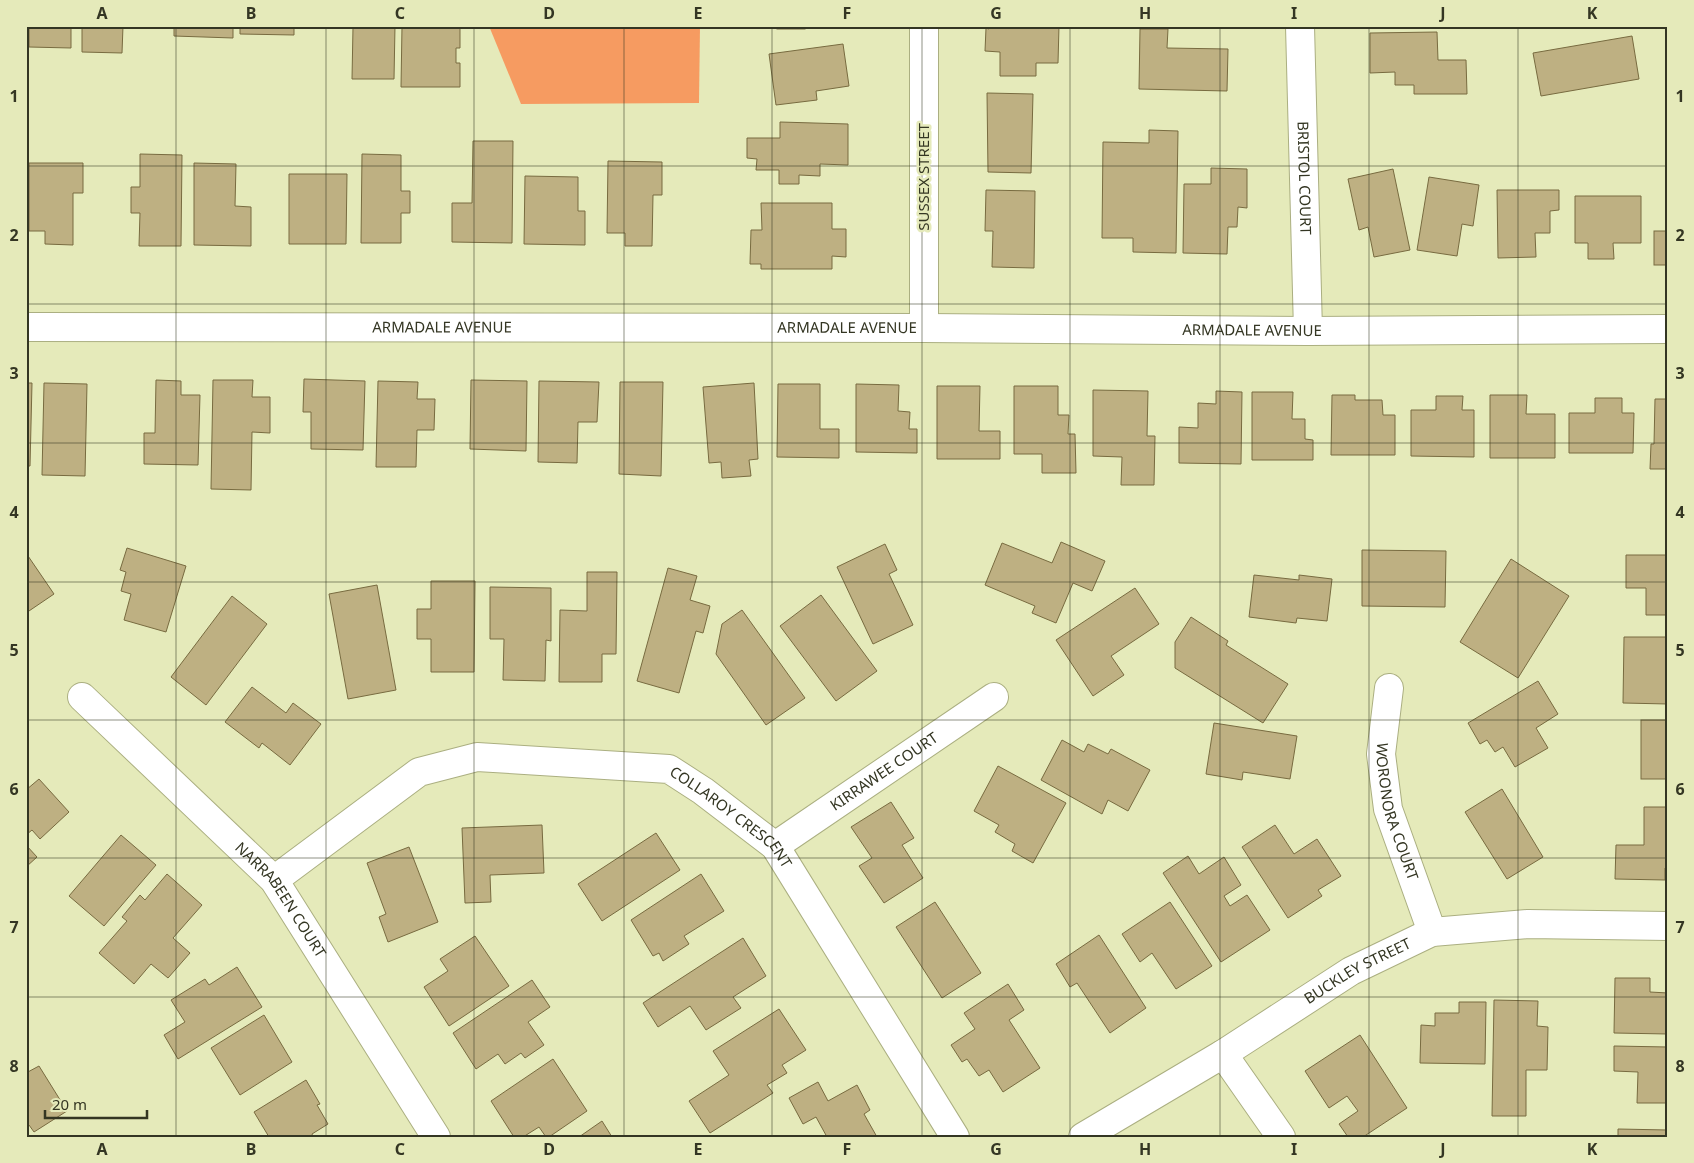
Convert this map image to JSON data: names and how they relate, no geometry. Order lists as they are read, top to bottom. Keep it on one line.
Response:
{"streets":{"street":["SUSSEX STREET","BRISTOL COURT","ARMADALE AVENUE","KIRRAWEE COURT","WORONORA COURT","COLLAROY CRESCENT","NARRABEEN COURT","BUCKLEY STREET"]},"crossings":[["SUSSEX STREET","ARMADALE AVENUE"],["BRISTOL COURT","ARMADALE AVENUE"],["KIRRAWEE COURT","COLLAROY CRESCENT"],["WORONORA COURT","BUCKLEY STREET"],["COLLAROY CRESCENT","NARRABEEN COURT"]],"scale_bar":"20 m","grid":{"columns":["A","B","C","D","E","F","G","H","I","J","K"],"rows":["1","2","3","4","5","6","7","8"]}}
